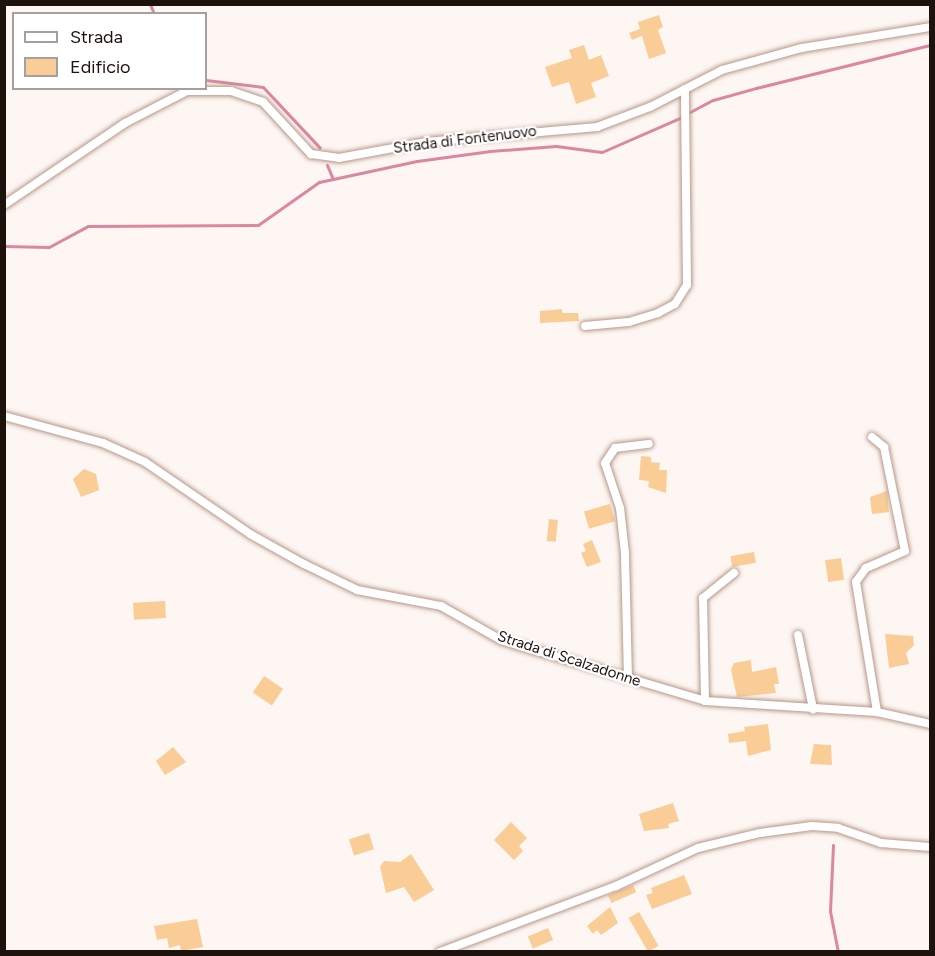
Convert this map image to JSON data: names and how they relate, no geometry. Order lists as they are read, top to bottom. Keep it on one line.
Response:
{"streets":{"street":["Strada di Fontenuovo","Strada di Scalzadonne"]},"legend":["Strada","Edificio"]}
